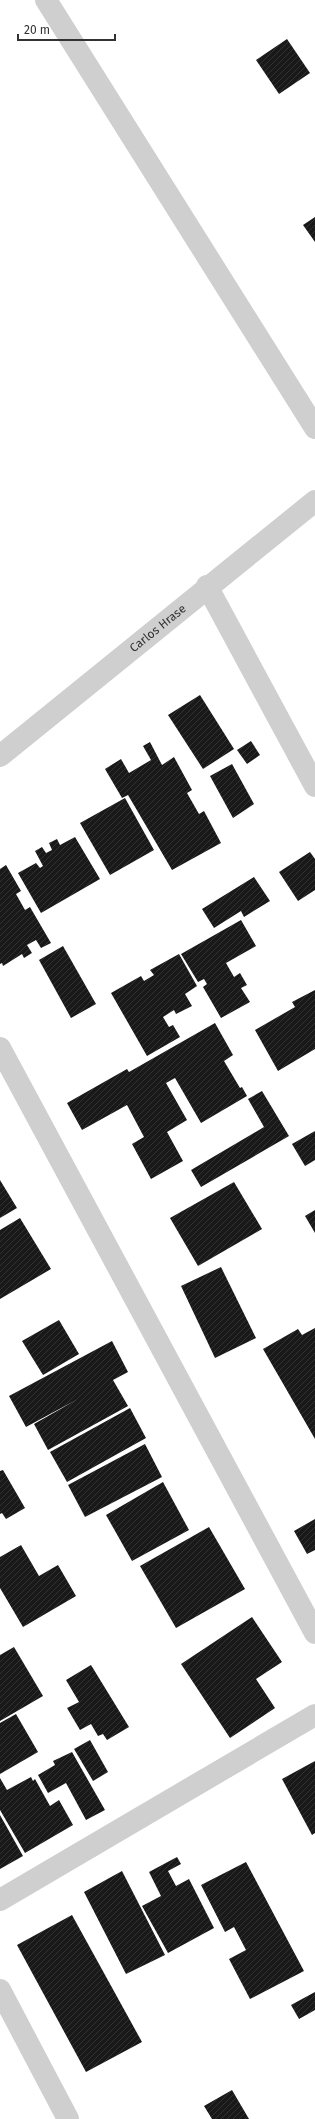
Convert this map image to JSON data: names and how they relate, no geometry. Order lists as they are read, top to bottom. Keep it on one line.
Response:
{"streets":{"street":["Carlos Hrase"]},"scale_bar":"20 m"}
